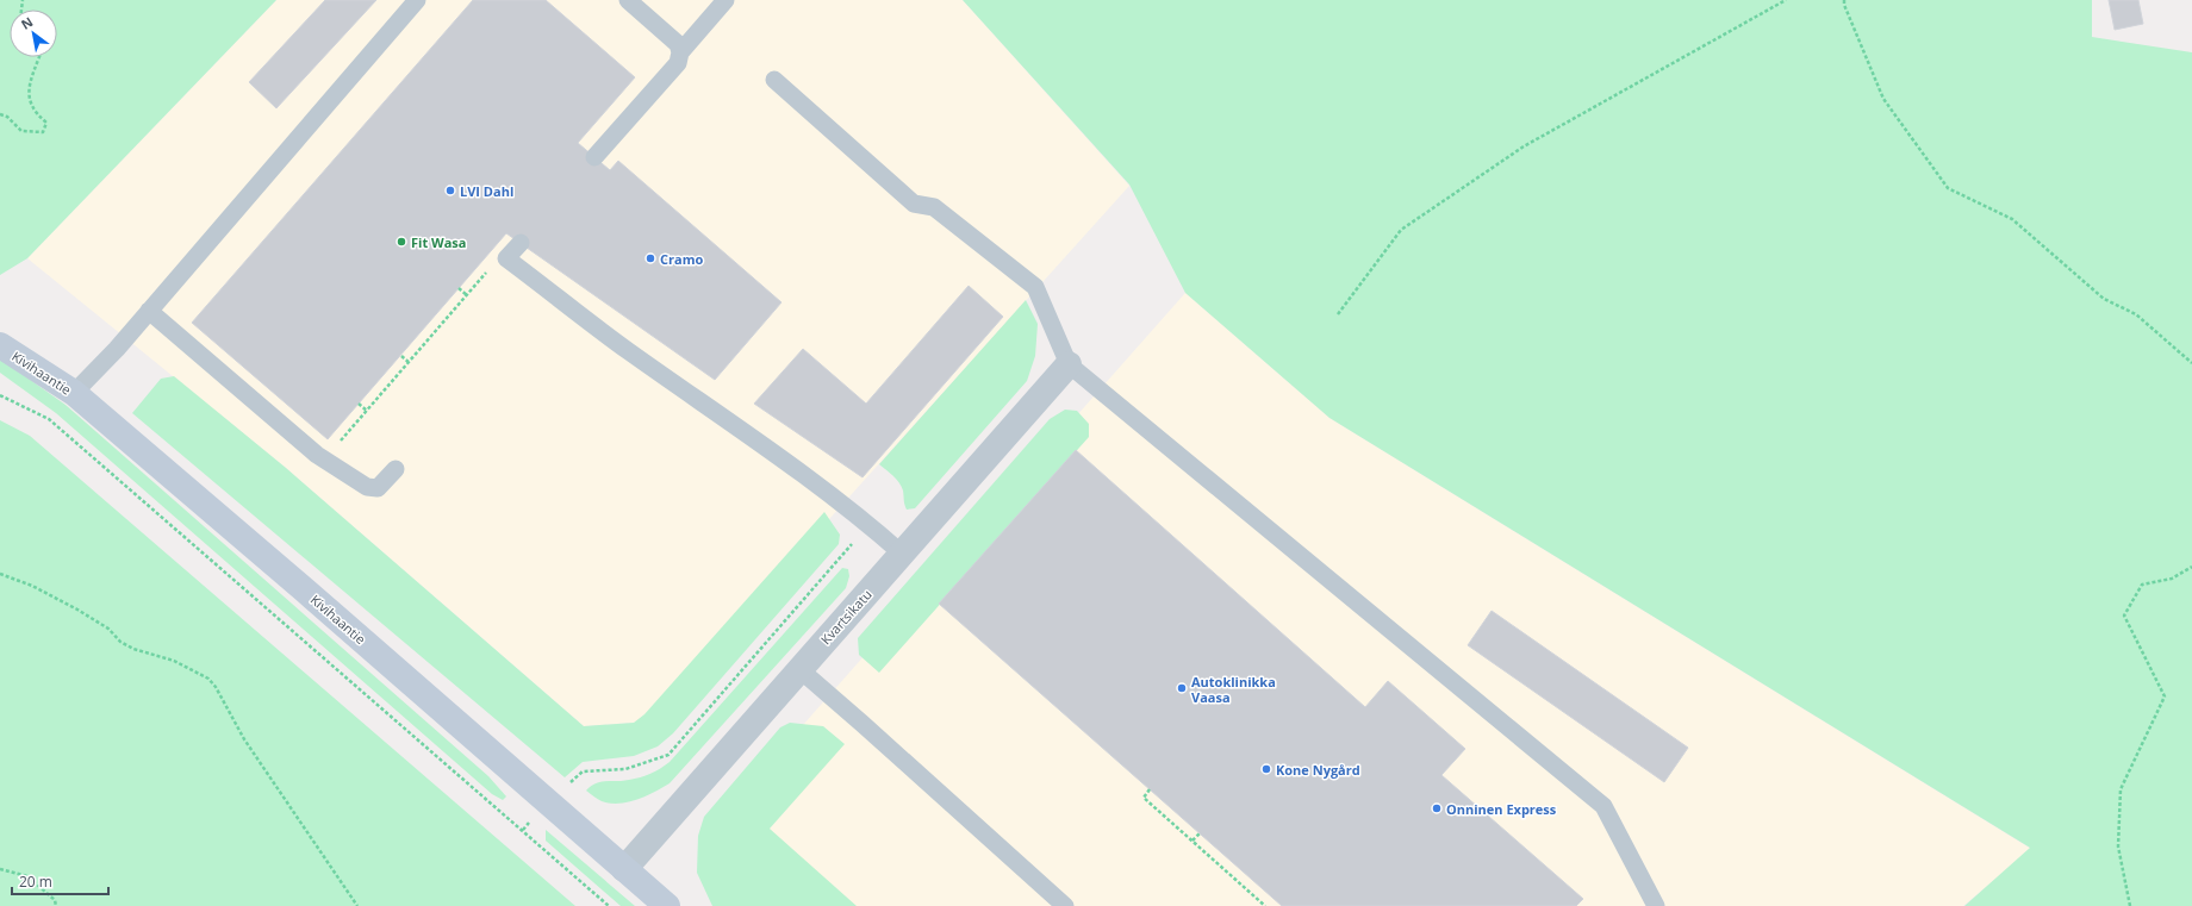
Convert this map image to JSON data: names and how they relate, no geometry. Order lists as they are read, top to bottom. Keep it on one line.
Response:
{"streets":{"main road":["Kivihaantie"],"street":["Kvartsikatu"]},"crossings":[["Kivihaantie","Kvartsikatu"]],"places":["LVI Dahl","Fit Wasa","Cramo","Autoklinikka Vaasa","Kone Nygård","Onninen Express"],"scale_bar":"20 m","north":"top left"}
